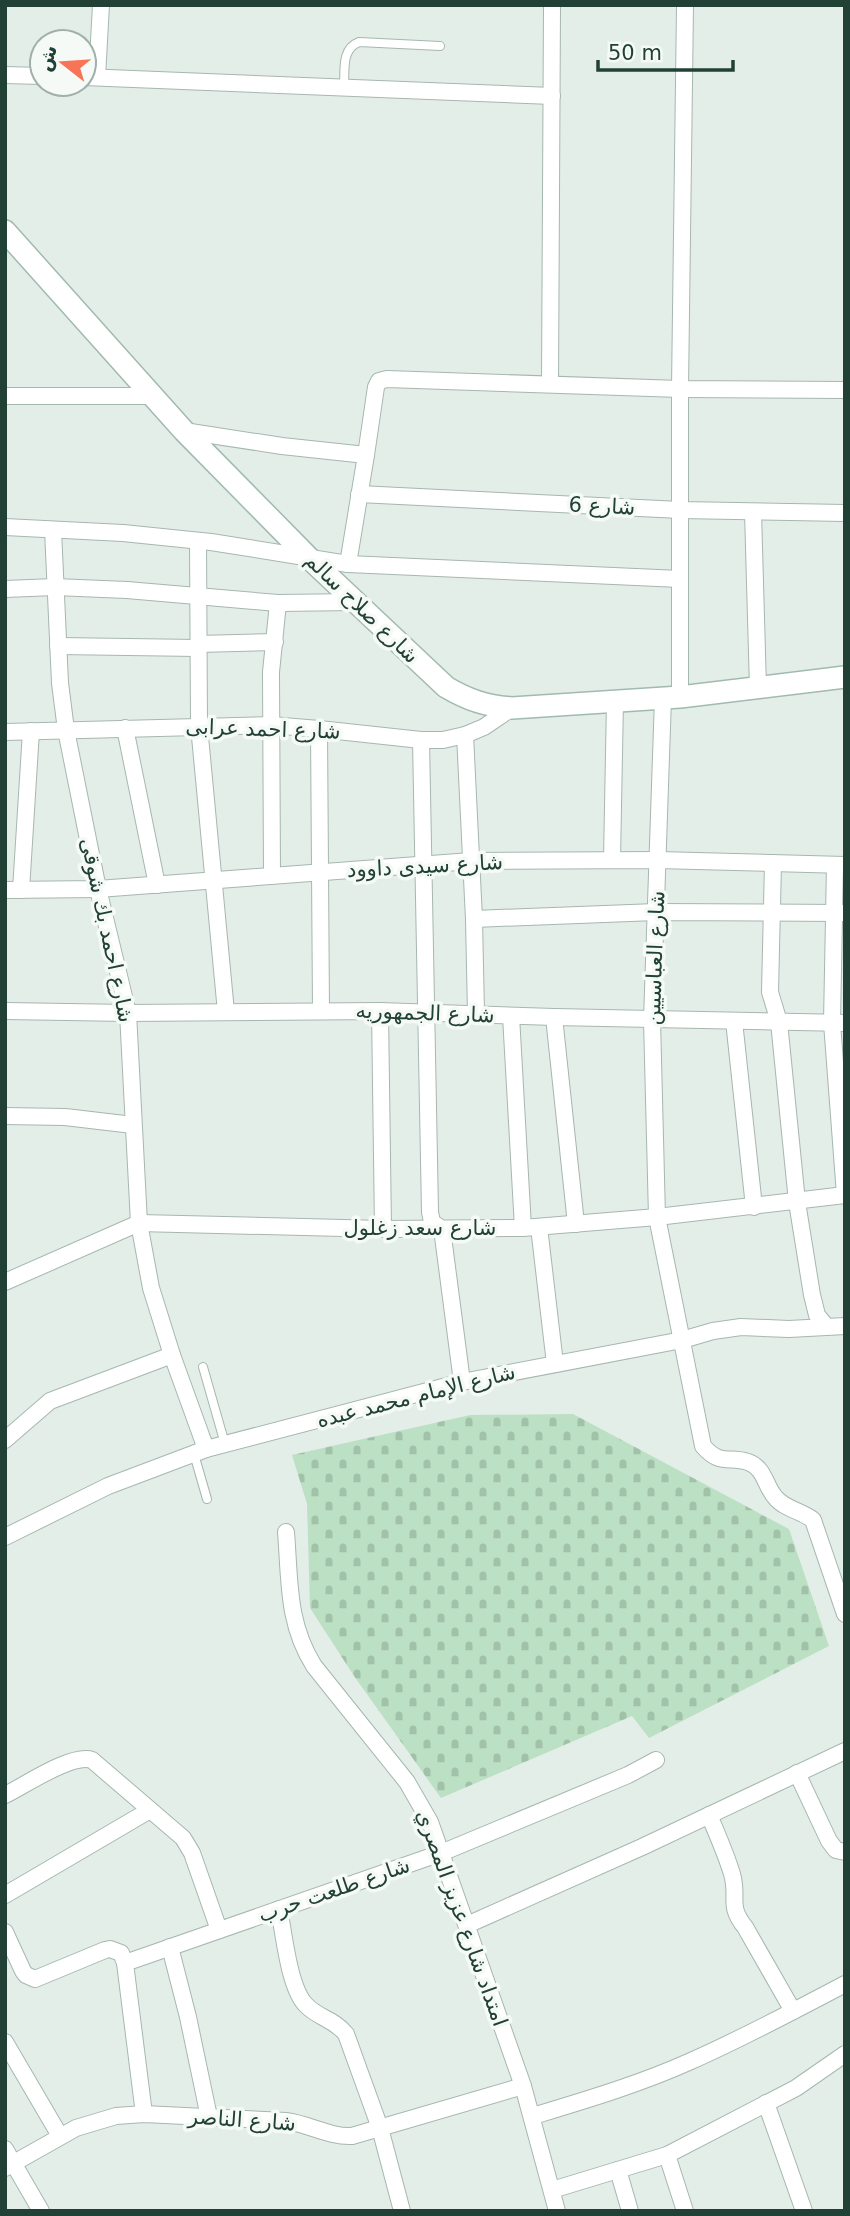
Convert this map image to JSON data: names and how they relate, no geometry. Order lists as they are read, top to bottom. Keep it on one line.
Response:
{"streets":{"street":["شارع 6","شارع صلاح سالم","شارع احمد عرابى","شارع سيدى داوود","شارع احمد بك شوقى","شارع العباسيين","شارع الجمهوريه","شارع سعد زغلول","شارع الإمام محمد عبده","شارع طلعت حرب","امتداد شارع عزيز المصري","شارع الناصر"]},"crossings":[["شارع 6","شارع العباسيين"],["شارع صلاح سالم","شارع احمد عرابى"],["شارع صلاح سالم","شارع العباسيين"],["شارع احمد عرابى","شارع احمد بك شوقى"],["شارع سيدى داوود","شارع احمد بك شوقى"],["شارع سيدى داوود","شارع العباسيين"],["شارع احمد بك شوقى","شارع الجمهوريه"],["شارع احمد بك شوقى","شارع سعد زغلول"],["شارع احمد بك شوقى","شارع الإمام محمد عبده"],["شارع العباسيين","شارع الجمهوريه"],["شارع العباسيين","شارع سعد زغلول"],["شارع العباسيين","شارع الإمام محمد عبده"],["شارع طلعت حرب","امتداد شارع عزيز المصري"],["امتداد شارع عزيز المصري","شارع الناصر"]],"scale_bar":"50 m","north":"left"}
